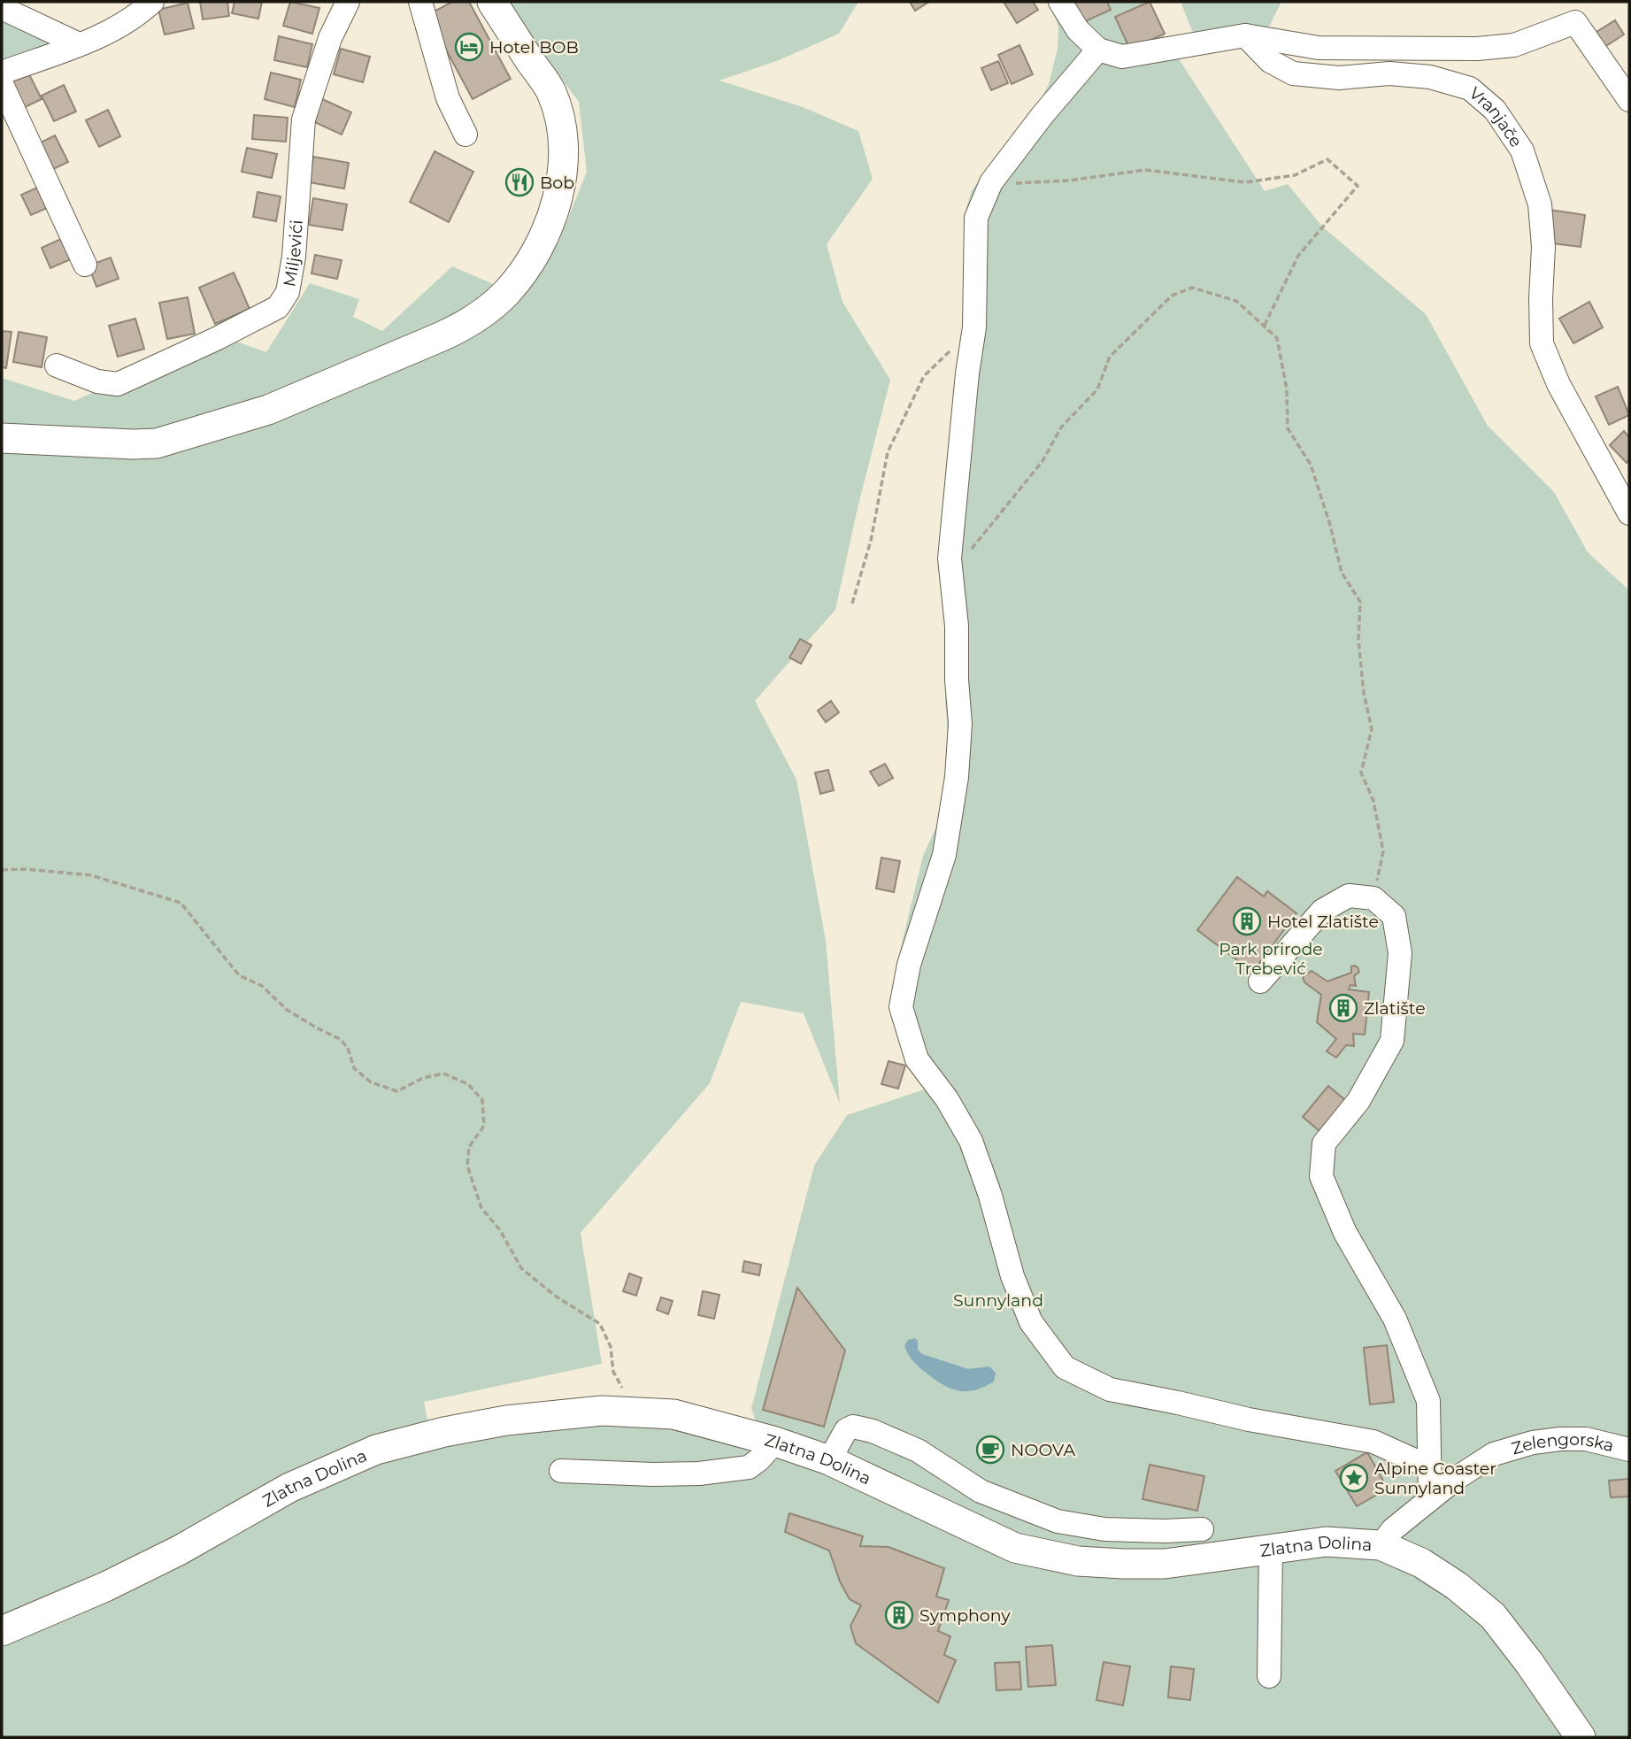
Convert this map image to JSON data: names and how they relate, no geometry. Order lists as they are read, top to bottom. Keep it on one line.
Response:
{"streets":{"main road":["Zlatna Dolina"],"street":["Vranjače","Miljevići","Zelengorska"]},"crossings":[["Zelengorska","Zlatna Dolina"]],"parks":["Park prirode Trebević","Sunnyland"],"places":{"hotel":["Hotel BOB"],"restaurant":["Bob"],"building":["Hotel Zlatište","Zlatište","Symphony"],"cafe":["NOOVA"],"place":["Alpine Coaster Sunnyland"]}}
